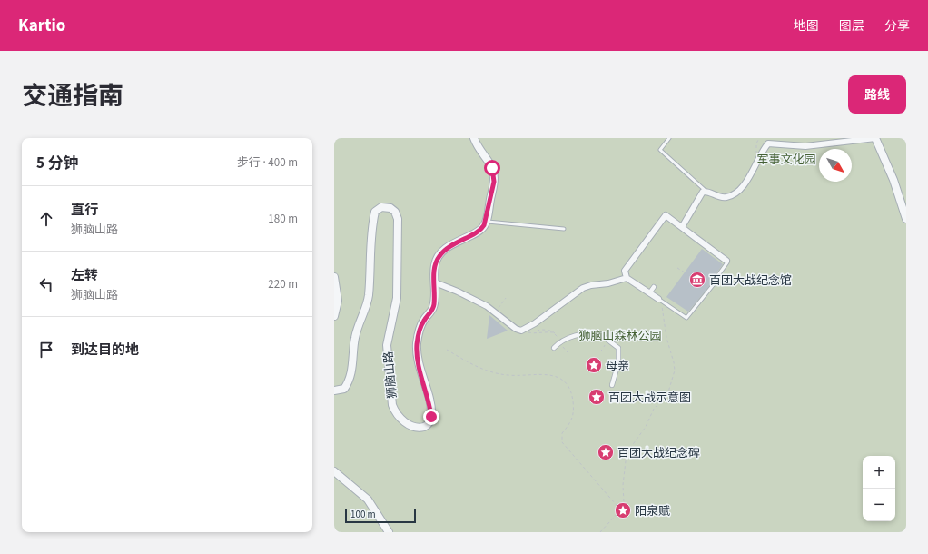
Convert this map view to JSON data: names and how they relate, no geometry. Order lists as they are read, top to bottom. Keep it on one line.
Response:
{"streets":{"street":["狮脑山路"]},"parks":["军事文化园","狮脑山森林公园"],"places":{"museum":["百团大战纪念馆"],"place":["母亲","百团大战示意图","百团大战纪念碑","阳泉赋"]},"scale_bar":"100 m","north":"bottom right","page":{"header":"Kartio","nav":["地图","图层","分享"],"title":"交通指南","buttons":"路线","heading":["5 分钟","步行 · 400 m"],"list":[["直行","狮脑山路","180 m"],["左转","狮脑山路","220 m"],"到达目的地"],"map_buttons":["+","−"],"scale":"100 m"}}
